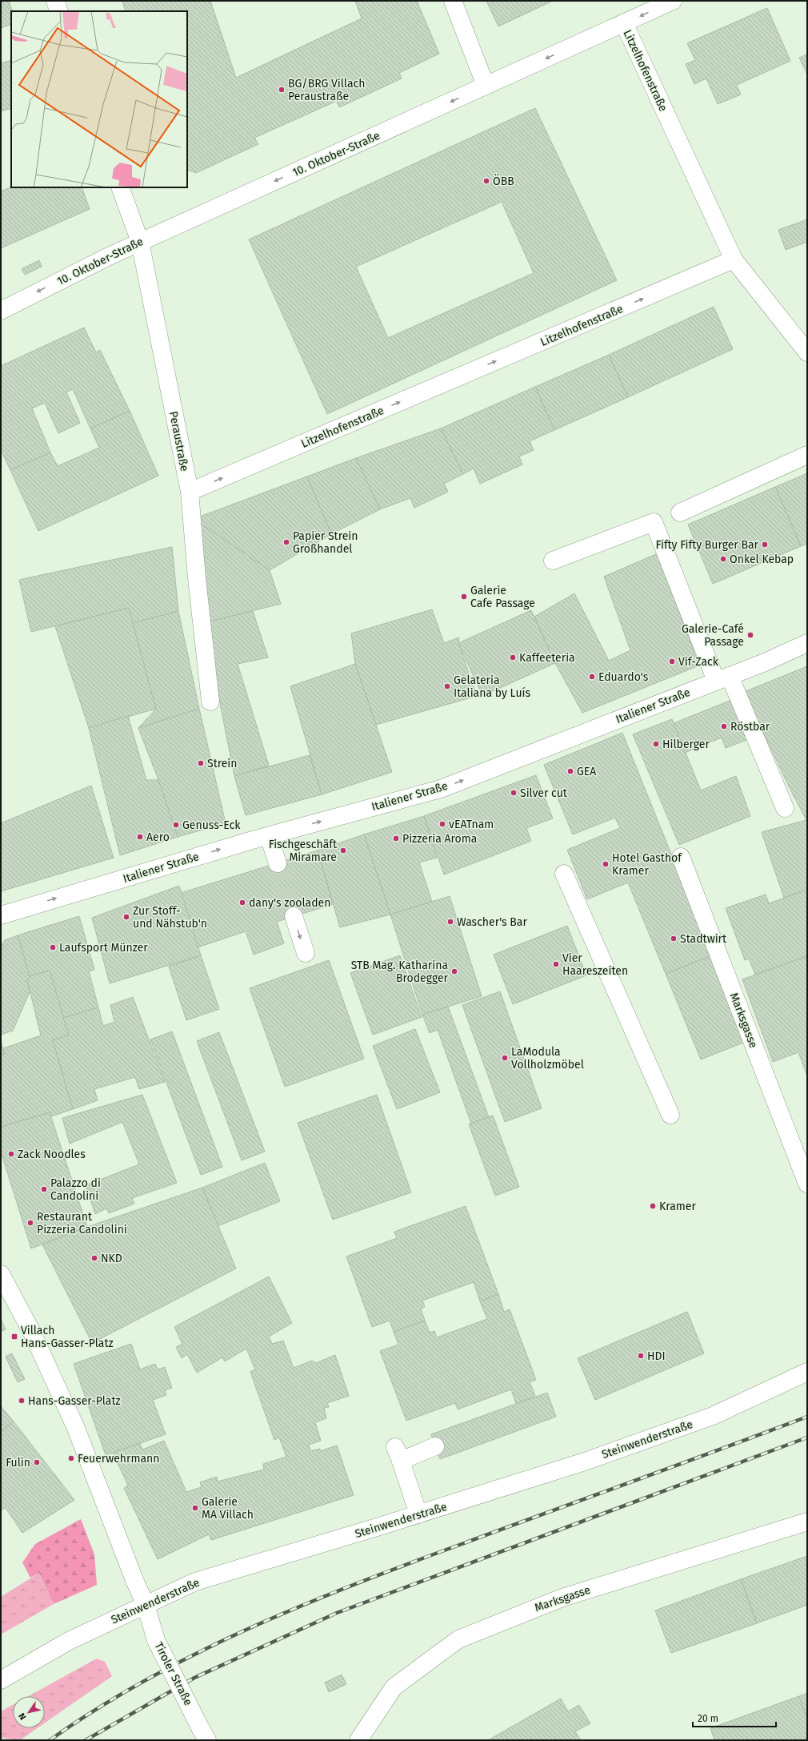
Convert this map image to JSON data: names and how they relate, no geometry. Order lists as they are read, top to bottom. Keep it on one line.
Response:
{"streets":{"street":["Litzelhofenstraße","10. Oktober-Straße","Peraustraße","Italiener Straße","Marksgasse","Steinwenderstraße","Tiroler Straße"]},"crossings":[["Litzelhofenstraße","10. Oktober-Straße"],["Litzelhofenstraße","Peraustraße"],["10. Oktober-Straße","Peraustraße"],["Steinwenderstraße","Tiroler Straße"]],"one_way":["Litzelhofenstraße","10. Oktober-Straße","Italiener Straße"],"places":{"other":["BG/BRG Villach Peraustraße","ÖBB","Papier Strein Großhandel","Fifty Fifty Burger Bar","Onkel Kebap","Galerie Cafe Passage","Galerie-Café Passage","Kaffeeteria","Vif-Zack","Eduardo's","Gelateria Italiana by Luís","Röstbar","Hilberger","Strein","GEA","Silver cut","vEATnam","Genuss-Eck","Aero","Pizzeria Aroma","Fischgeschäft Miramare","Hotel Gasthof Kramer","dany's zooladen","Zur Stoff- und Nähstub'n","Wascher's Bar","Stadtwirt","Laufsport Münzer","Vier Haareszeiten","STB Mag. Katharina Brodegger","LaModula Vollholzmöbel","Zack Noodles","Palazzo di Candolini","Kramer","Restaurant Pizzeria Candolini","NKD","HDI","Hans-Gasser-Platz","Feuerwehrmann","Fulin","Galerie MA Villach"],"transit":["Villach Hans-Gasser-Platz"]},"scale_bar":"20 m","north":"bottom left"}
